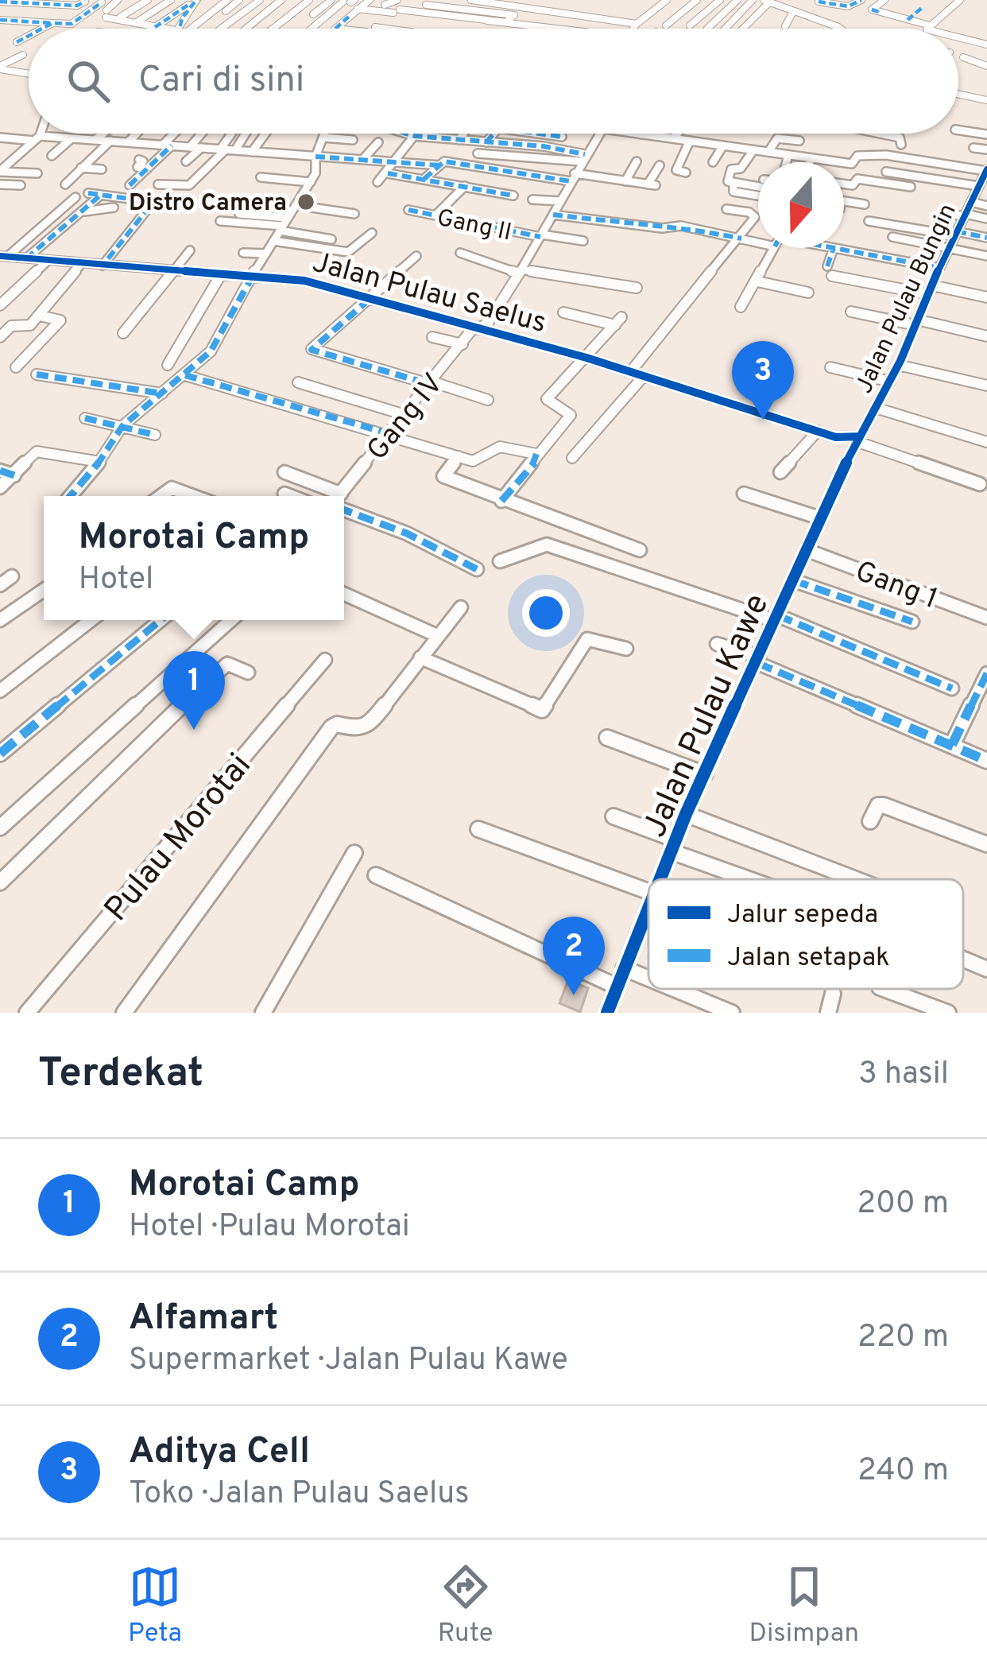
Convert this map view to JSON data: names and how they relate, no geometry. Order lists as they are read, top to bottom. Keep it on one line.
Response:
{"streets":{"street":["Gang II","Jalan Pulau Saelus","Jalan Pulau Bungin","Gang IV","Gang 1","Jalan Pulau Kawe","Pulau Morotai"]},"crossings":[["Gang II","Gang IV"],["Jalan Pulau Saelus","Jalan Pulau Bungin"],["Jalan Pulau Saelus","Gang IV"],["Jalan Pulau Saelus","Jalan Pulau Kawe"],["Jalan Pulau Bungin","Jalan Pulau Kawe"],["Gang 1","Jalan Pulau Kawe"]],"places":["Distro Camera"],"legend":["Jalur sepeda","Jalan setapak"],"north":"bottom","page":{"search":"Cari di sini","pins":["3","1","2"],"popup":["Morotai Camp","Hotel"],"heading":["Terdekat","3 hasil"],"list":[{"mark":"1","name":"Morotai Camp","note":"Hotel · Pulau Morotai","value":"200 m"},{"mark":"2","name":"Alfamart","note":"Supermarket · Jalan Pulau Kawe","value":"220 m"},{"mark":"3","name":"Aditya Cell","note":"Toko · Jalan Pulau Saelus","value":"240 m"}],"nav":["Peta","Rute","Disimpan"]}}
